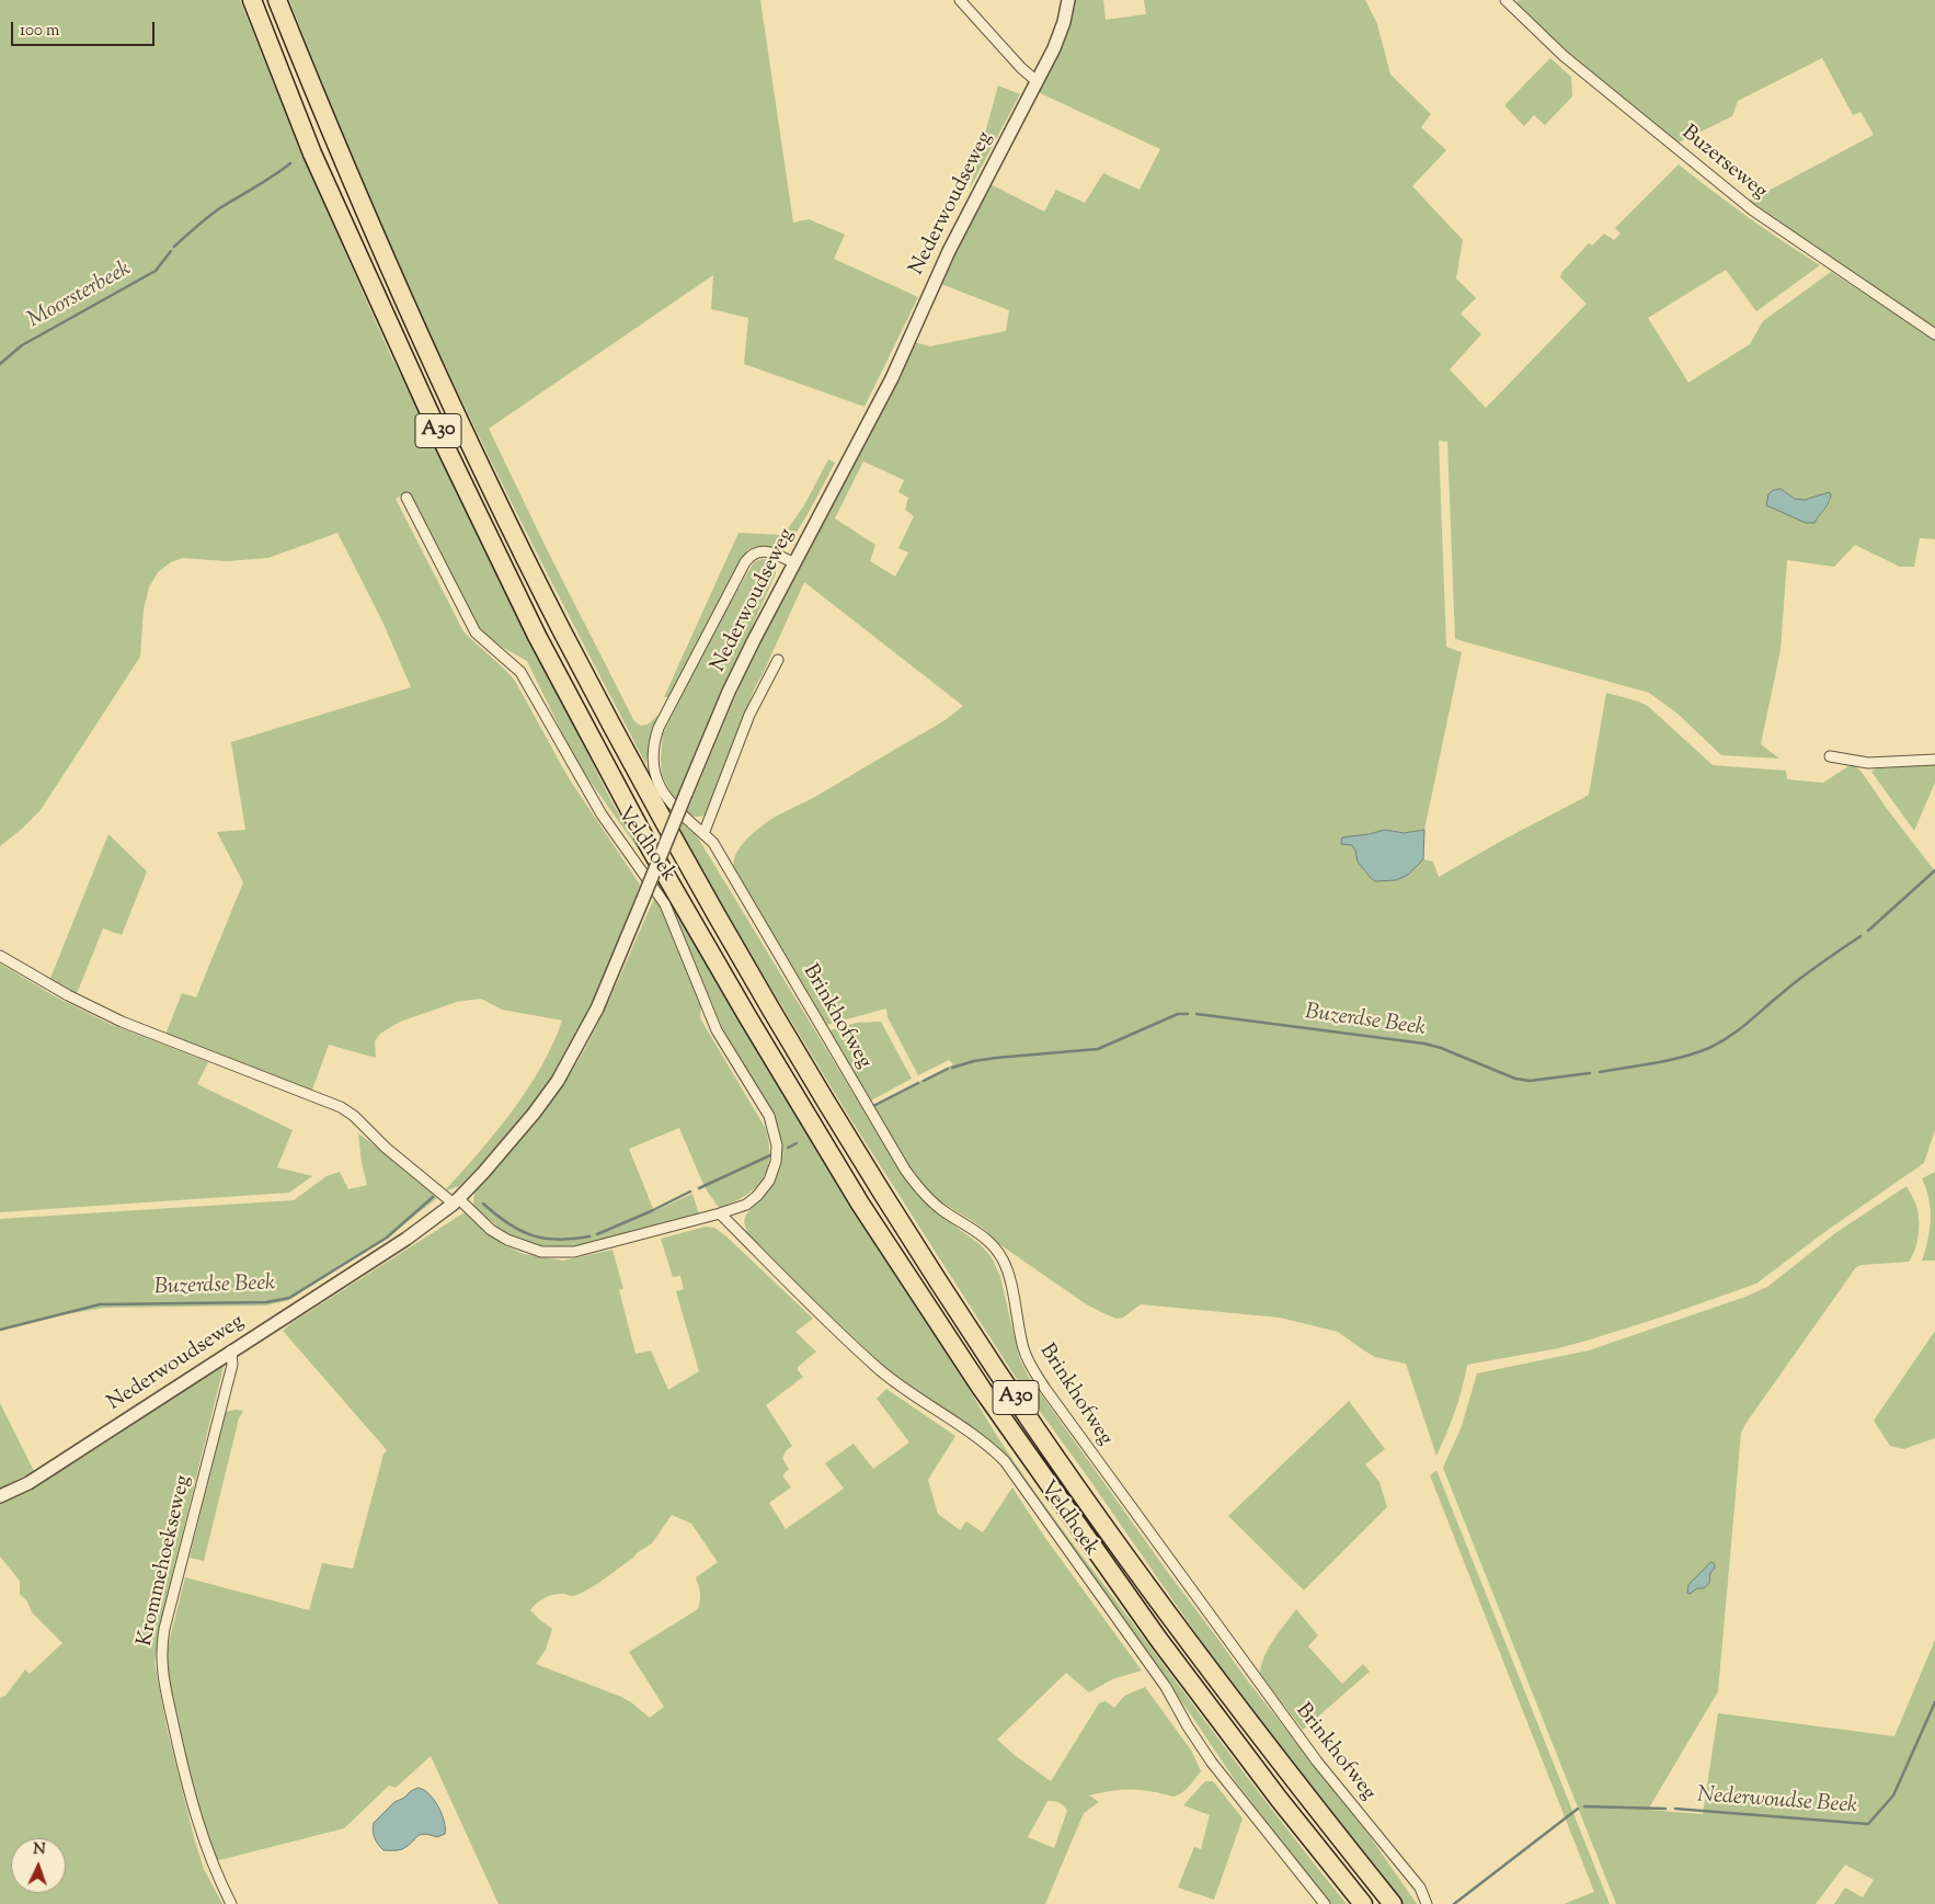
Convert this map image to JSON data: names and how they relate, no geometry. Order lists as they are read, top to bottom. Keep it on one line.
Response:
{"streets":{"highway":["A30"],"street":["Buzerseweg","Nederwoudseweg","Veldhoek","Brinkhofweg","Krommehoekseweg"]},"crossings":[["Nederwoudseweg","Veldhoek"],["Nederwoudseweg","Brinkhofweg"],["Nederwoudseweg","Krommehoekseweg"]],"water":["Moorsterbeek","Buzerdse Beek","Nederwoudse Beek"],"scale_bar":"100 m","north":"top"}
